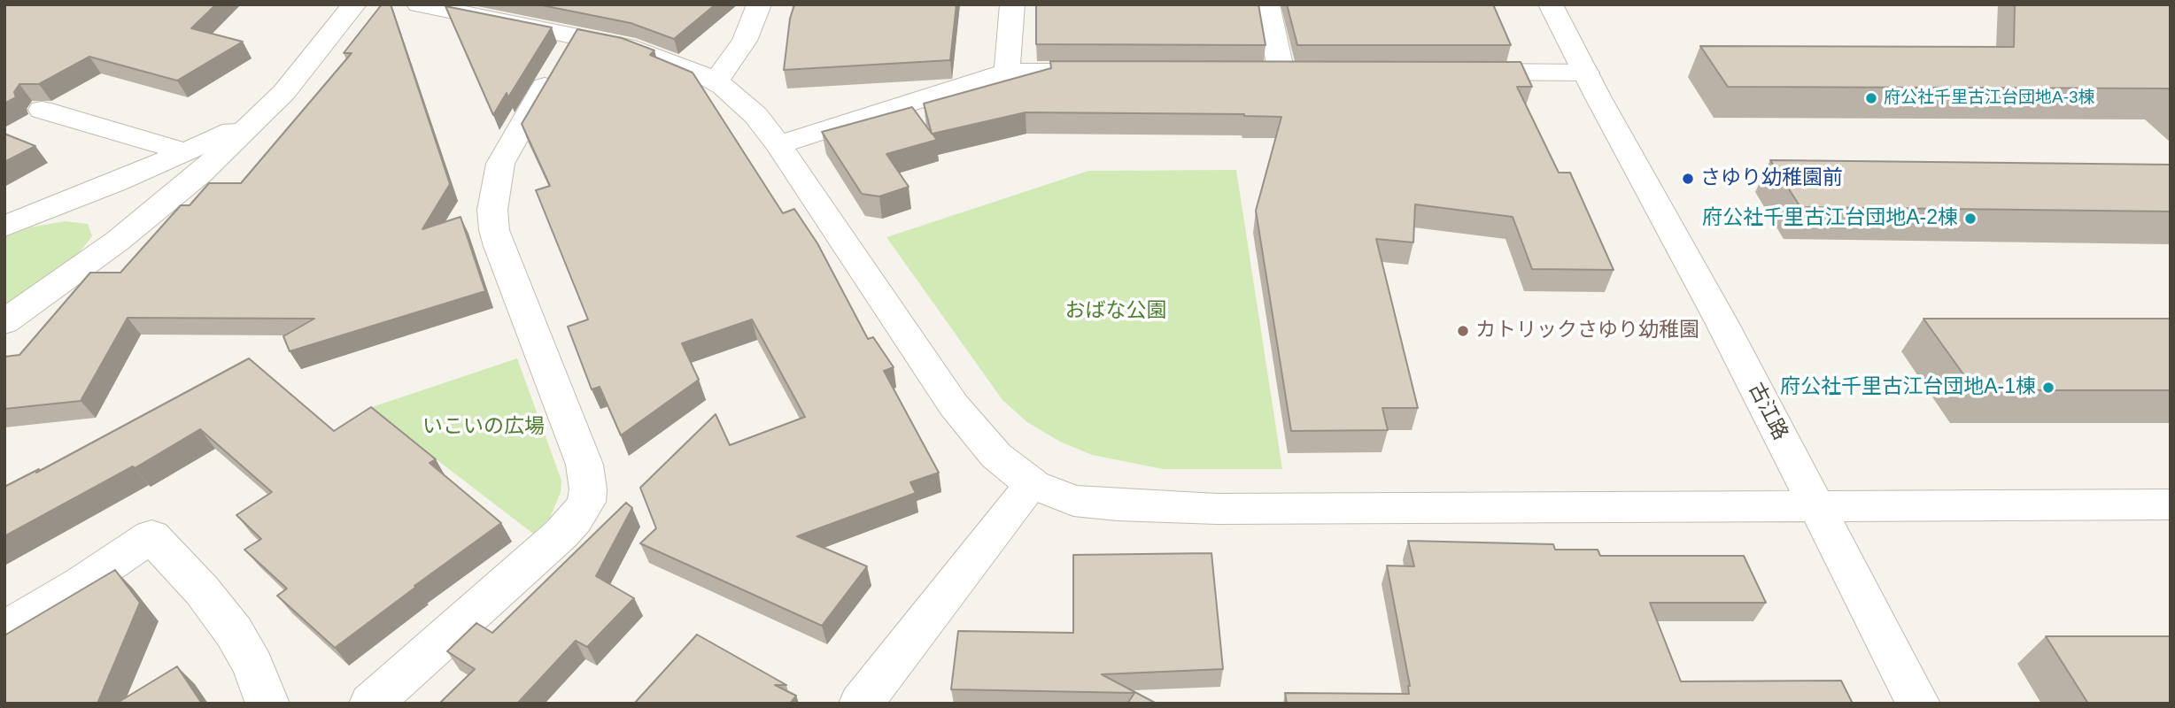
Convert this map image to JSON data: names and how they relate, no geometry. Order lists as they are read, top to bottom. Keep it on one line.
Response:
{"streets":{"street":["古江路"]},"parks":["おばな公園","いこいの広場"],"places":["府公社千里古江台団地A-3棟","さゆり幼稚園前","府公社千里古江台団地A-2棟","カトリックさゆり幼稚園","府公社千里古江台団地A-1棟"]}
